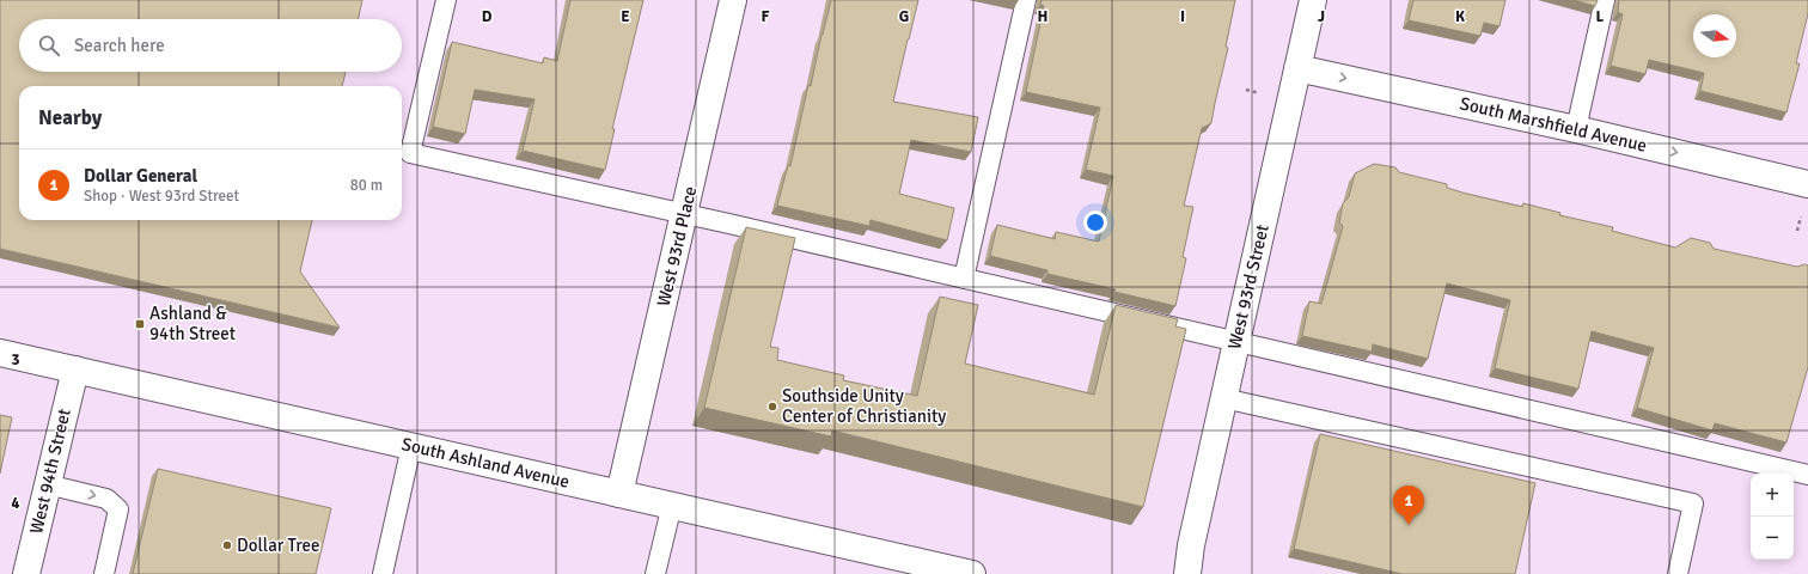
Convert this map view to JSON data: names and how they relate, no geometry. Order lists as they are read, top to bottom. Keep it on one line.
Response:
{"streets":{"street":["South Marshfield Avenue","West 93rd Place","West 93rd Street","South Ashland Avenue","West 94th Street"]},"crossings":[["South Marshfield Avenue","West 93rd Street"],["West 93rd Place","South Ashland Avenue"],["South Ashland Avenue","West 94th Street"]],"one_way":["South Marshfield Avenue"],"places":{"transit":["Ashland & 94th Street"],"other":["Southside Unity Center of Christianity","Dollar Tree"]},"north":"right","page":{"search":"Search here","heading":"Nearby","list":[{"mark":"1","name":"Dollar General","note":"Shop · West 93rd Street","value":"80 m"}],"map_buttons":["+","−"],"pins":"1"},"grid":{"columns":["D","E","F","G","H","I","J","K","L"],"rows":["3","4"]}}
